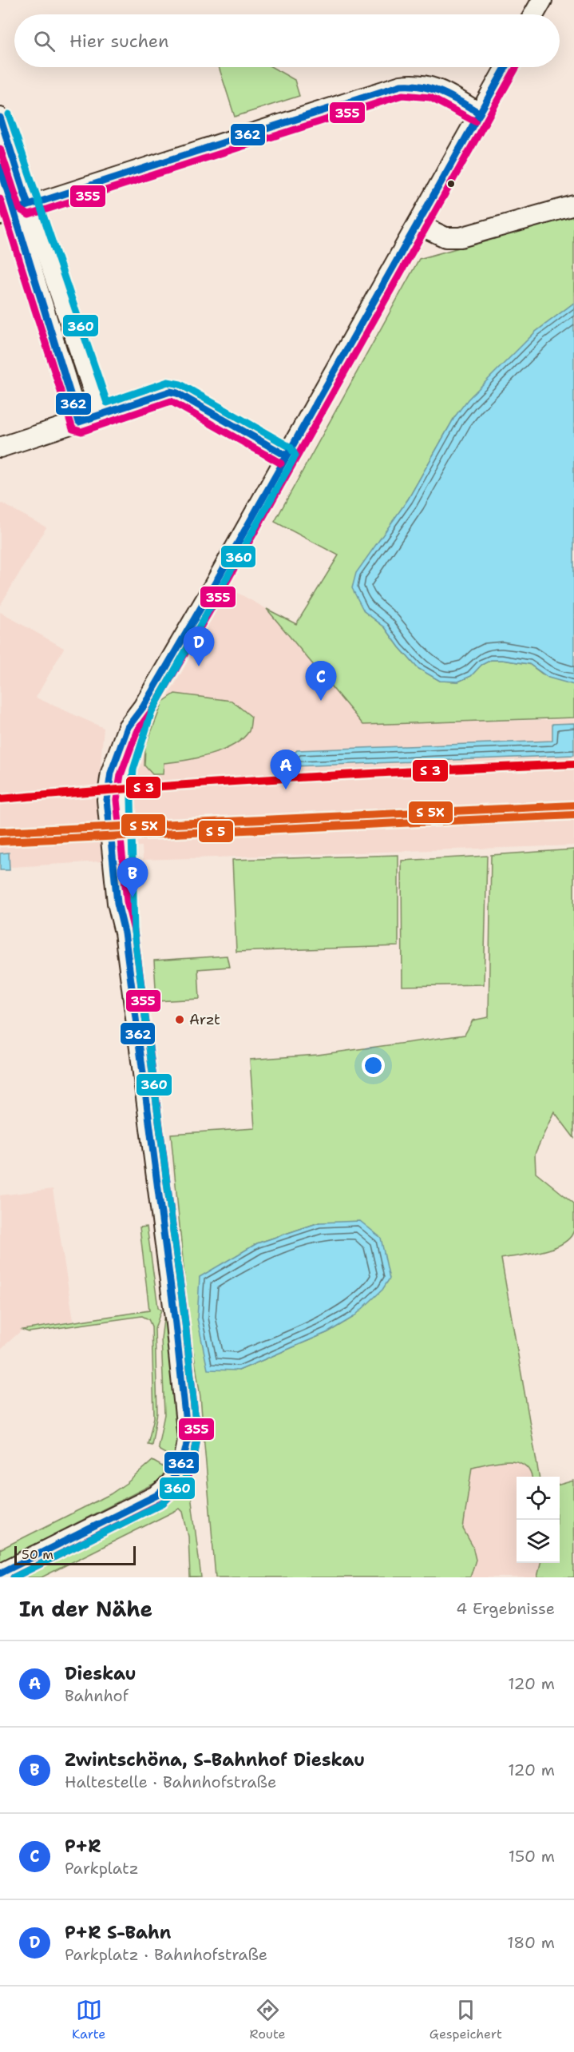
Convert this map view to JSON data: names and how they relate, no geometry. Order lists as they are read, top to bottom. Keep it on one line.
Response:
{"places":["Arzt"],"lines":["transit line 362","transit line 355","transit line 360"],"scale_bar":"50 m","page":{"search":"Hier suchen","pins":["D","C","A","B"],"scale":"50 m","heading":["In der Nähe","4 Ergebnisse"],"list":[{"mark":"A","name":"Dieskau","note":"Bahnhof","value":"120 m"},{"mark":"B","name":"Zwintschöna, S-Bahnhof Dieskau","note":"Haltestelle · Bahnhofstraße","value":"120 m"},{"mark":"C","name":"P+R","note":"Parkplatz","value":"150 m"},{"mark":"D","name":"P+R S-Bahn","note":"Parkplatz · Bahnhofstraße","value":"180 m"}],"nav":["Karte","Route","Gespeichert"]}}
